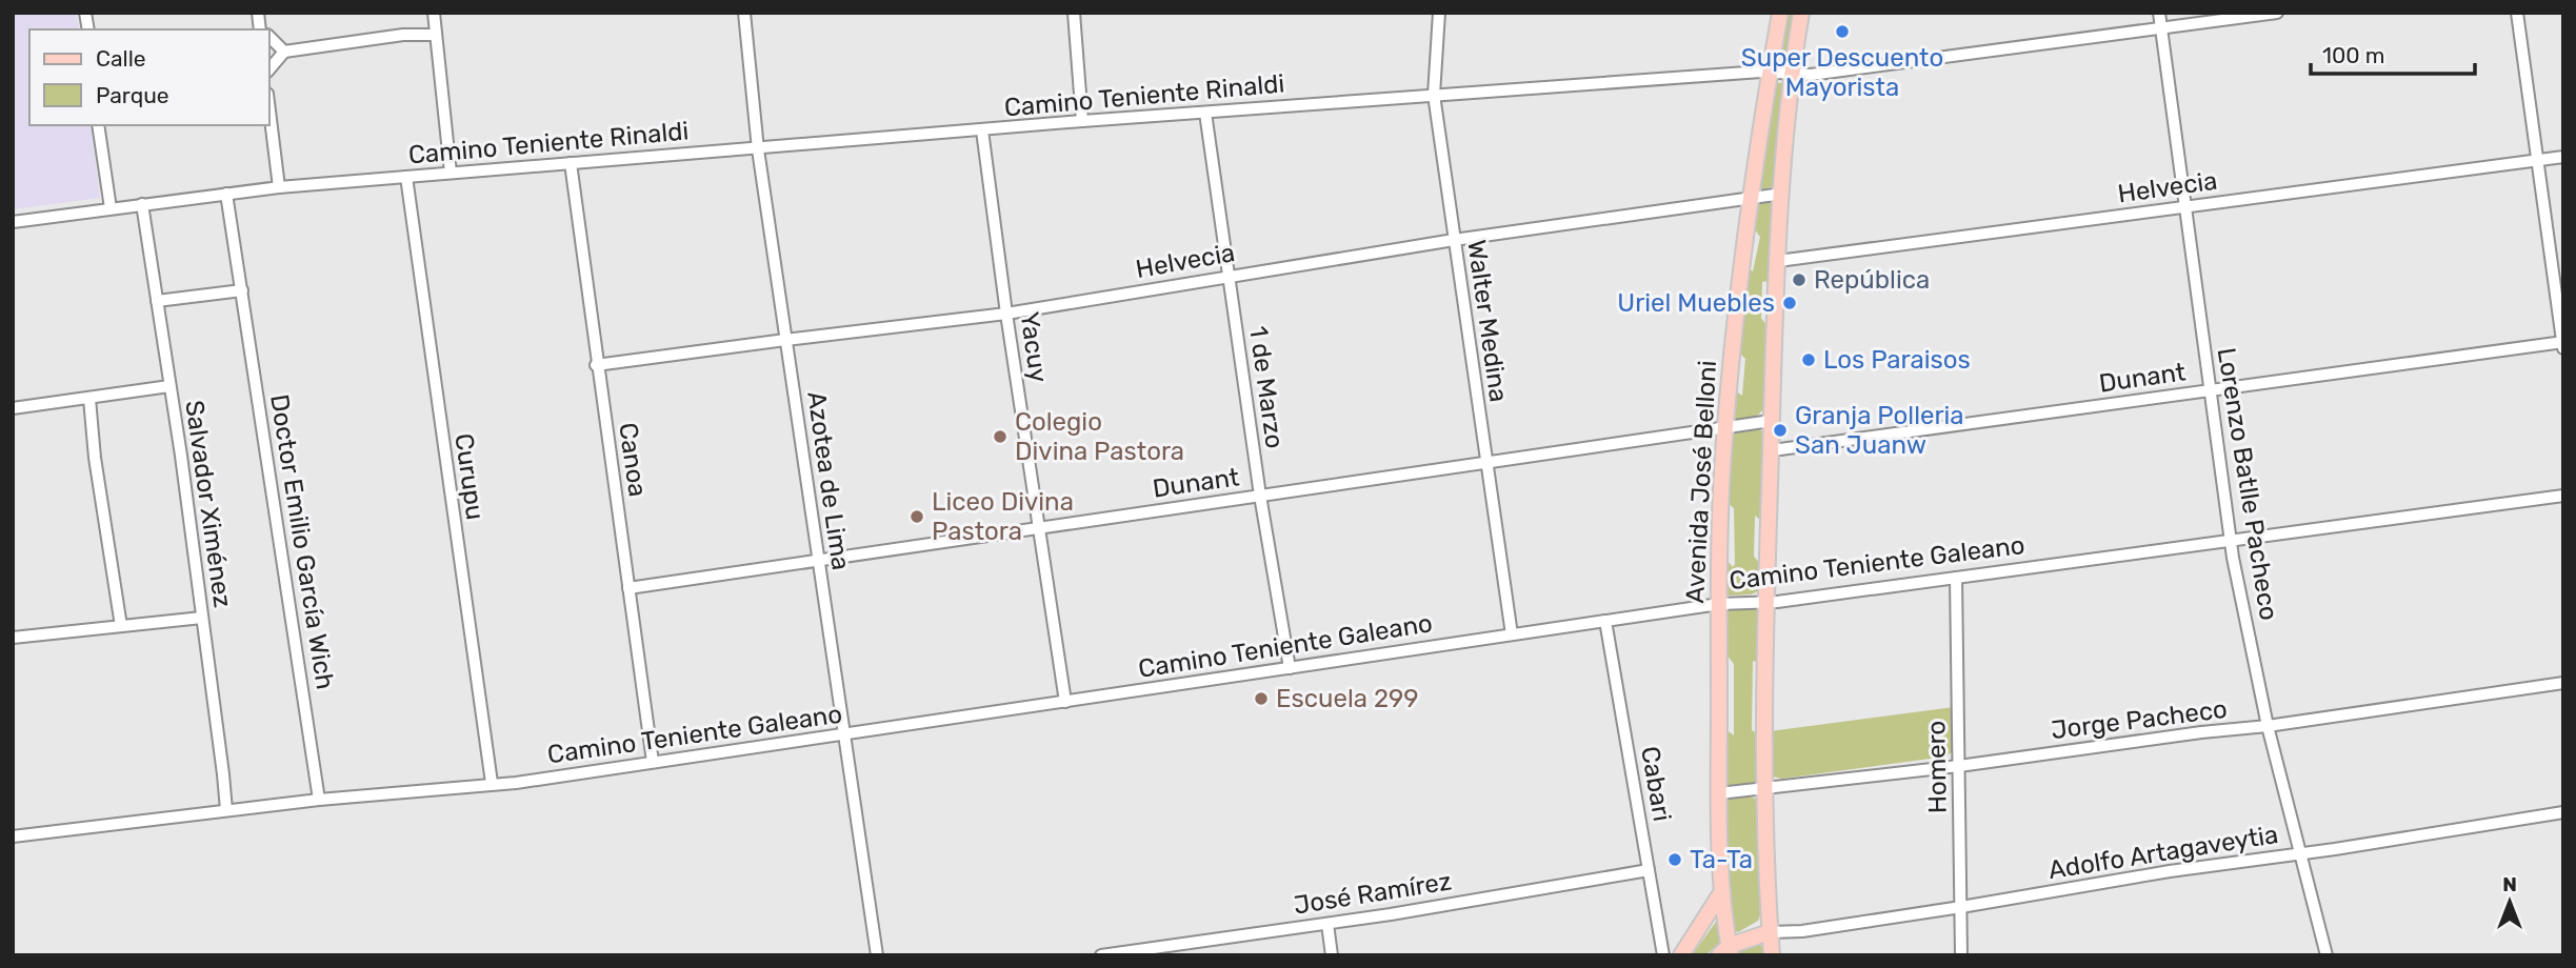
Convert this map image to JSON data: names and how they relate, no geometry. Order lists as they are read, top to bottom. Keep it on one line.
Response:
{"streets":{"main road":["Avenida José Belloni"],"street":["Camino Teniente Rinaldi","Helvecia","Walter Medina","Yacuy","Dunant","1 de Marzo","Canoa","Curupu","Azotea de Lima","Lorenzo Batlle Pacheco","Salvador Ximénez","Doctor Emilio García Wich","Camino Teniente Galeano","Jorge Pacheco","Homero","Cabari","Adolfo Artagaveytia","José Ramírez"]},"crossings":[["Camino Teniente Rinaldi","Walter Medina"],["Camino Teniente Rinaldi","Yacuy"],["Camino Teniente Rinaldi","1 de Marzo"],["Camino Teniente Rinaldi","Canoa"],["Camino Teniente Rinaldi","Curupu"],["Camino Teniente Rinaldi","Azotea de Lima"],["Camino Teniente Rinaldi","Avenida José Belloni"],["Camino Teniente Rinaldi","Lorenzo Batlle Pacheco"],["Camino Teniente Rinaldi","Salvador Ximénez"],["Camino Teniente Rinaldi","Doctor Emilio García Wich"],["Helvecia","Walter Medina"],["Helvecia","Yacuy"],["Helvecia","1 de Marzo"],["Helvecia","Canoa"],["Helvecia","Azotea de Lima"],["Helvecia","Avenida José Belloni"],["Helvecia","Lorenzo Batlle Pacheco"],["Walter Medina","Dunant"],["Walter Medina","Camino Teniente Galeano"],["Yacuy","Dunant"],["Yacuy","Camino Teniente Galeano"],["Dunant","1 de Marzo"],["Dunant","Canoa"],["Dunant","Azotea de Lima"],["Dunant","Avenida José Belloni"],["Dunant","Lorenzo Batlle Pacheco"],["1 de Marzo","Camino Teniente Galeano"],["Canoa","Camino Teniente Galeano"],["Curupu","Camino Teniente Galeano"],["Azotea de Lima","Camino Teniente Galeano"],["Avenida José Belloni","Camino Teniente Galeano"],["Avenida José Belloni","Jorge Pacheco"],["Lorenzo Batlle Pacheco","Camino Teniente Galeano"],["Lorenzo Batlle Pacheco","Jorge Pacheco"],["Lorenzo Batlle Pacheco","Adolfo Artagaveytia"],["Salvador Ximénez","Camino Teniente Galeano"],["Doctor Emilio García Wich","Camino Teniente Galeano"],["Camino Teniente Galeano","Homero"],["Camino Teniente Galeano","Cabari"],["Jorge Pacheco","Homero"],["Homero","Adolfo Artagaveytia"],["Cabari","José Ramírez"]],"places":["Super Descuento Mayorista","República","Uriel Muebles","Los Paraisos","Granja Polleria San Juanw","Colegio Divina Pastora","Liceo Divina Pastora","Escuela 299","Ta-Ta"],"legend":["Calle","Parque"],"scale_bar":"100 m","north":"top"}
